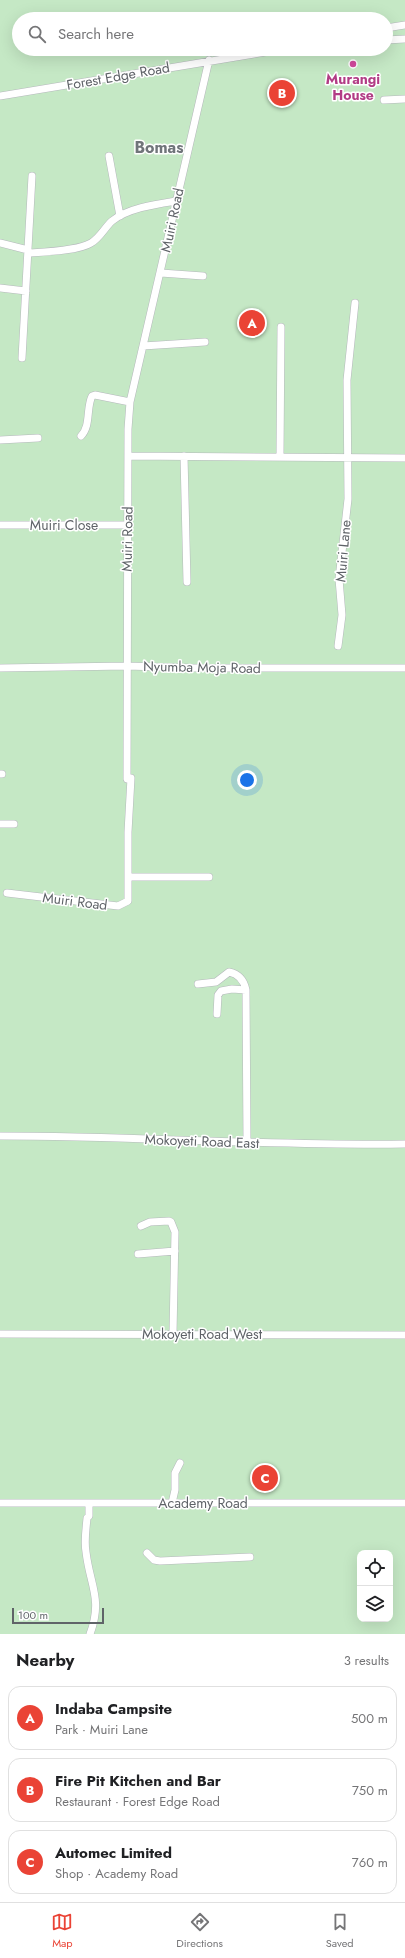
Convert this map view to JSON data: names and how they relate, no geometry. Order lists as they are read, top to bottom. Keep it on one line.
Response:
{"streets":{"street":["Forest Edge Road","Muiri Road","Muiri Close","Muiri Lane","Nyumba Moja Road","Mokoyeti Road East","Mokoyeti Road West","Academy Road"]},"crossings":[["Forest Edge Road","Muiri Road"],["Muiri Road","Muiri Close"],["Muiri Road","Nyumba Moja Road"]],"districts":["Bomas"],"places":["Murangi House"],"scale_bar":"100 m","page":{"search":"Search here","pins":["B","A","C"],"scale":"100 m","heading":["Nearby","3 results"],"list":[{"mark":"A","name":"Indaba Campsite","note":"Park · Muiri Lane","value":"500 m"},{"mark":"B","name":"Fire Pit Kitchen and Bar","note":"Restaurant · Forest Edge Road","value":"750 m"},{"mark":"C","name":"Automec Limited","note":"Shop · Academy Road","value":"760 m"}],"nav":["Map","Directions","Saved"]}}
